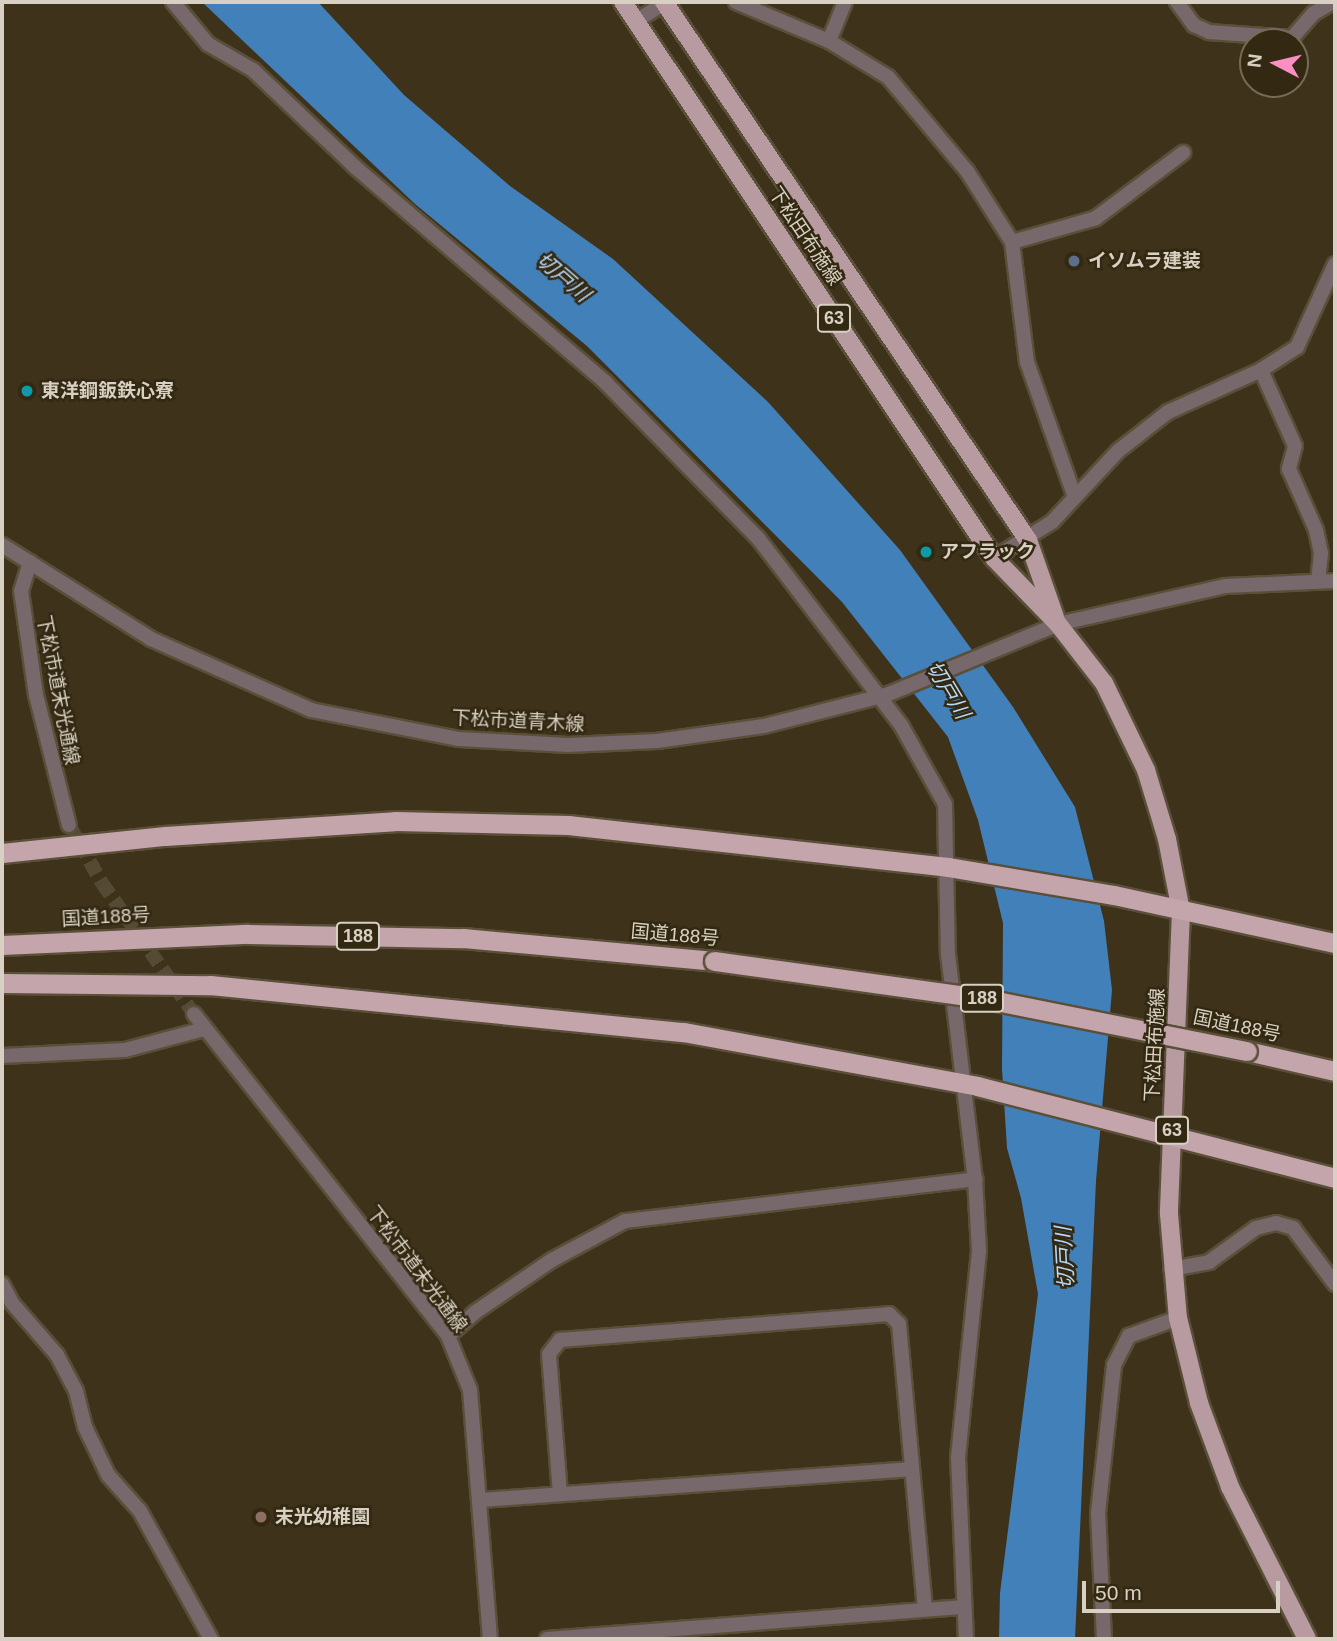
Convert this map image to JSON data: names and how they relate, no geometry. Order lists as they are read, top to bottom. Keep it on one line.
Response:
{"streets":{"highway":["国道188号","188"],"main road":["下松田布施線","63"],"street":["下松市道末光通線","下松市道青木線"]},"crossings":[["下松田布施線","下松市道青木線"],["下松市道末光通線","下松市道青木線"]],"water":["切戸川"],"places":["イソムラ建装","東洋鋼鈑鉄心寮","アフラック","末光幼稚園"],"scale_bar":"50 m","north":"left"}
